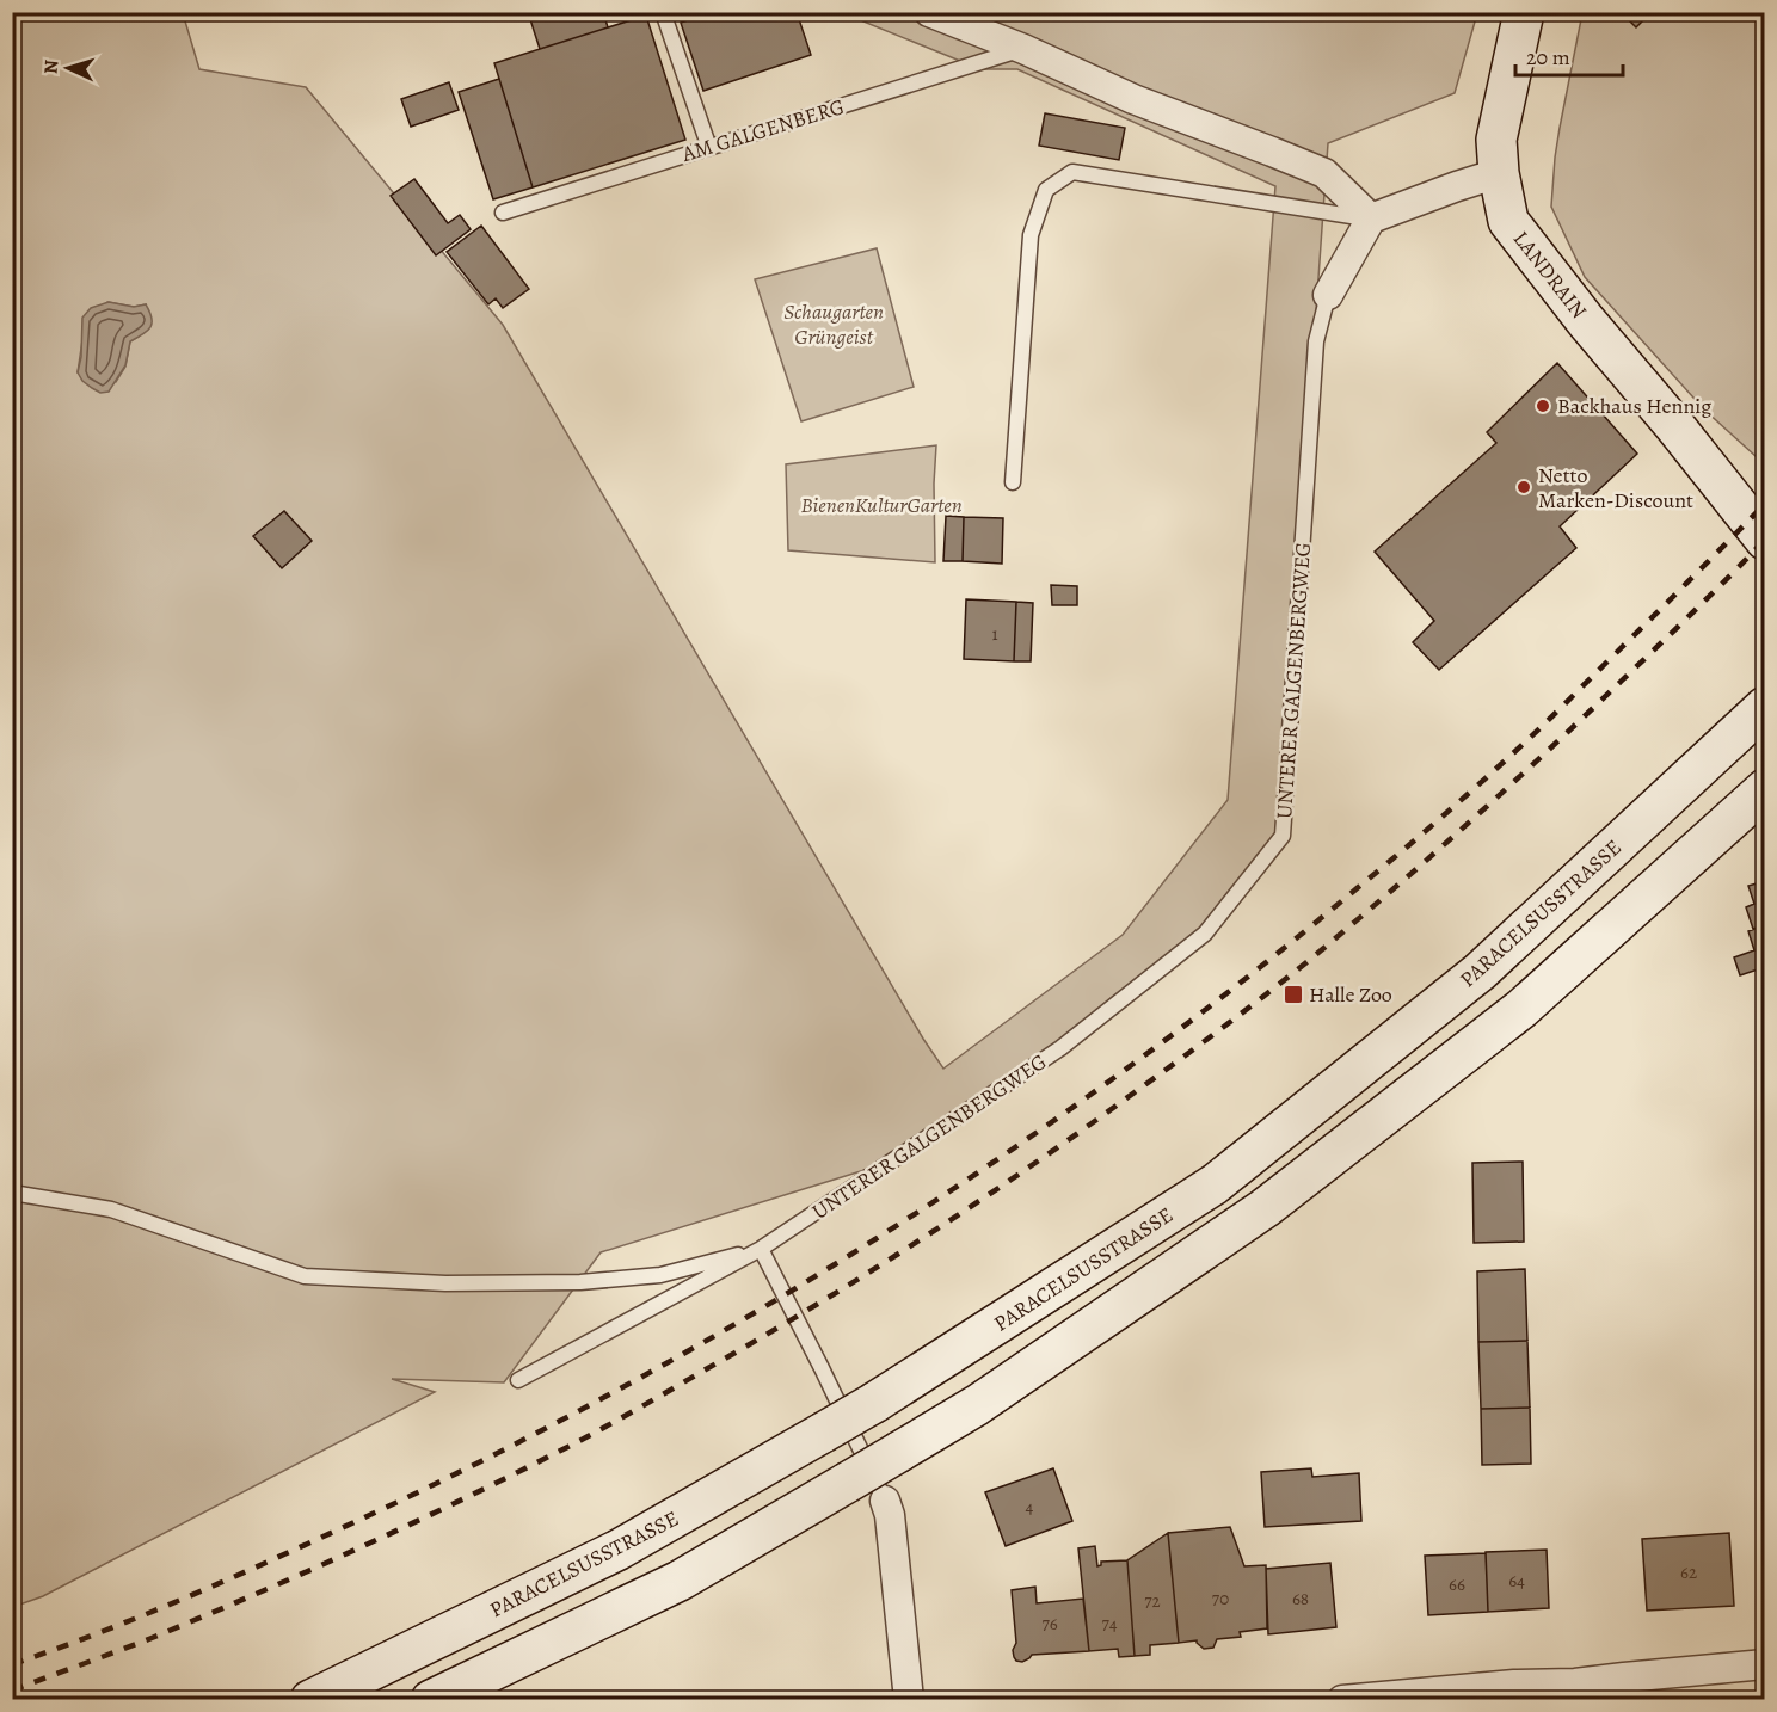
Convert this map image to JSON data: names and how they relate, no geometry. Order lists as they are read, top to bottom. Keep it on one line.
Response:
{"streets":{"main road":["LANDRAIN","PARACELSUSSTRASSE"],"street":["UNTERER GALGENBERGWEG"],"lane":["AM GALGENBERG"]},"parks":["Schaugarten Grüngeist","BienenKulturGarten"],"places":{"other":["Backhaus Hennig","Netto Marken-Discount"],"transit":["Halle Zoo"]},"house_numbers":["1","4","62","64","66","70","68","72","76","74"],"scale_bar":"20 m","north":"left"}
